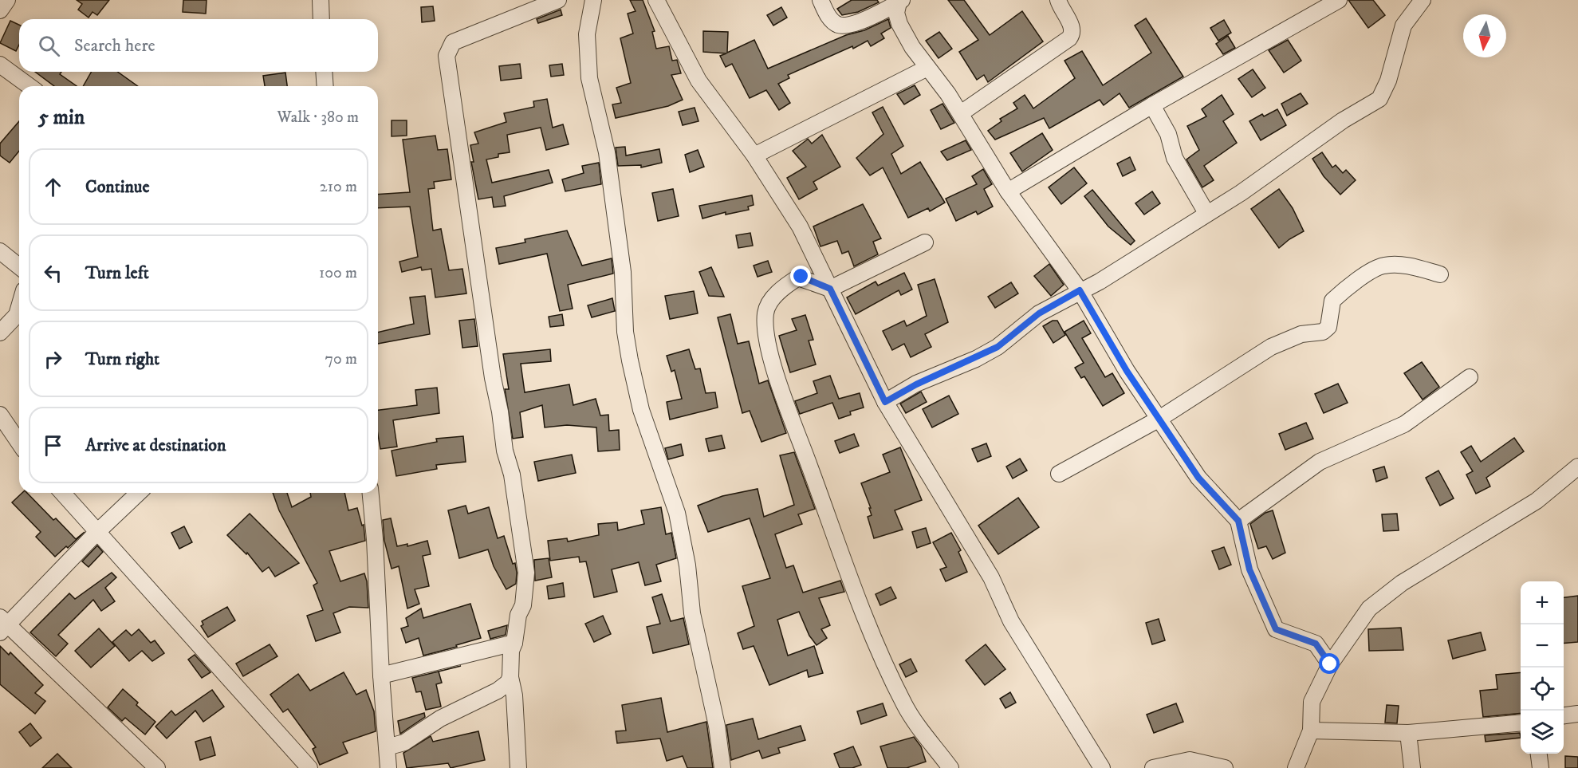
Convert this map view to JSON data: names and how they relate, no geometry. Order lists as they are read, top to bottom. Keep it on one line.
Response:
{"north":"bottom","page":{"search":"Search here","heading":["5 min","Walk · 380 m"],"list":[["Continue","210 m"],["Turn left","100 m"],["Turn right","70 m"],"Arrive at destination"],"map_buttons":["+","−"]}}
